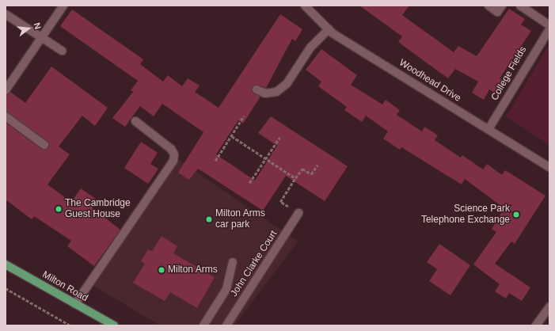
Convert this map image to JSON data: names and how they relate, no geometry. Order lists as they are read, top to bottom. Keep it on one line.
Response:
{"streets":{"main road":["Milton Road"],"street":["College Fields","Woodhead Drive","John Clarke Court"]},"crossings":[["College Fields","Woodhead Drive"]],"places":["The Cambridge Guest House","Science Park Telephone Exchange","Milton Arms car park","Milton Arms"],"north":"right"}
